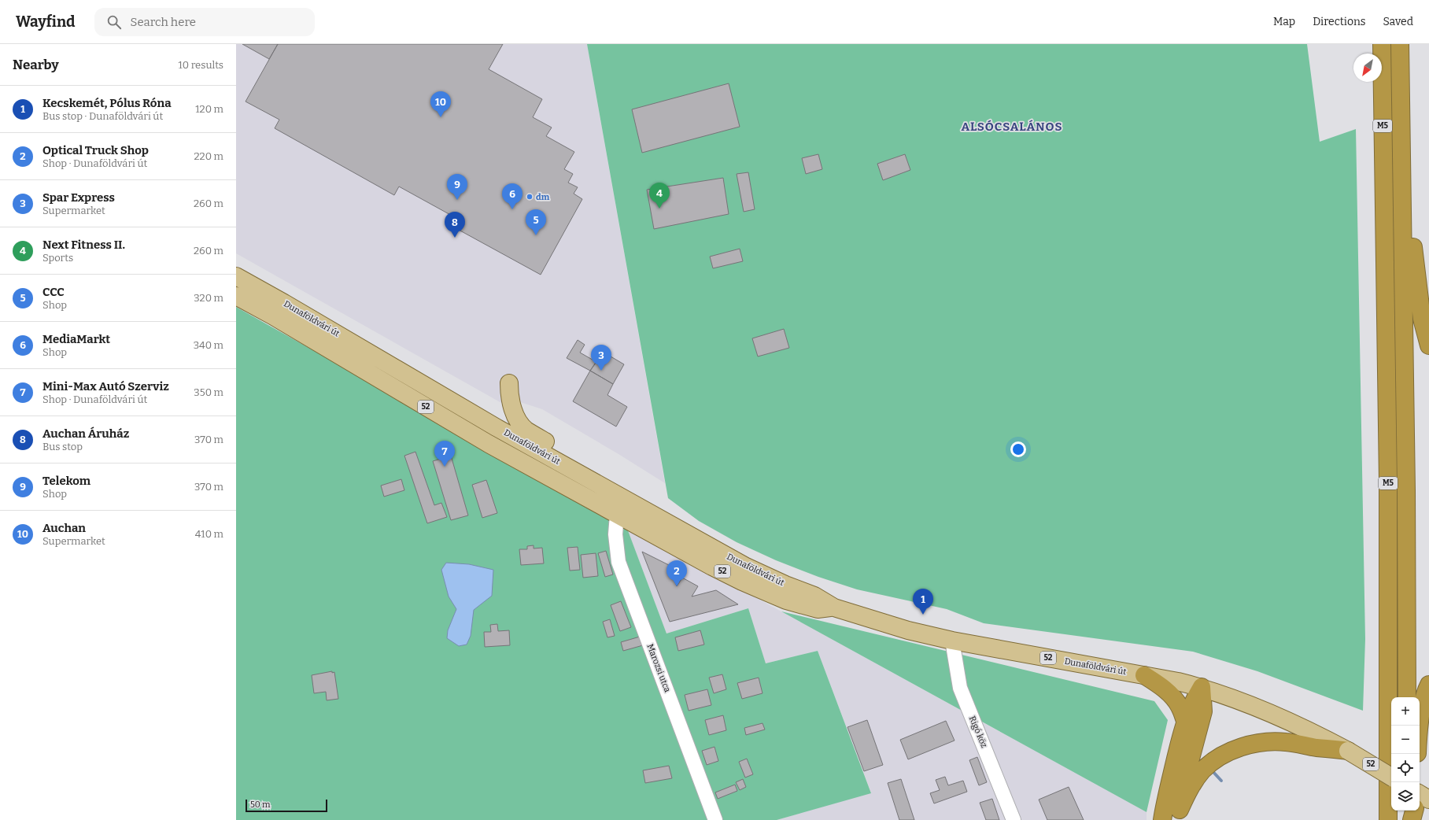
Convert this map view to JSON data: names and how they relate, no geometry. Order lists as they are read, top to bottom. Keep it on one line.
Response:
{"streets":{"highway":["M5"],"main road":["Dunaföldvári út","52"],"street":["Marozsi utca","Rigó köz"]},"crossings":[["Dunaföldvári út","52"],["Dunaföldvári út","Marozsi utca"],["Dunaföldvári út","Rigó köz"]],"districts":["ALSÓCSALÁNOS"],"places":["dm"],"scale_bar":"50 m","north":"bottom left","page":{"header":"Wayfind","search":"Search here","nav":["Map","Directions","Saved"],"heading":["Nearby","10 results"],"list":[{"mark":"1","name":"Kecskemét, Pólus Róna","note":"Bus stop · Dunaföldvári út","value":"120 m"},{"mark":"2","name":"Optical Truck Shop","note":"Shop · Dunaföldvári út","value":"220 m"},{"mark":"3","name":"Spar Express","note":"Supermarket","value":"260 m"},{"mark":"4","name":"Next Fitness II.","note":"Sports","value":"260 m"},{"mark":"5","name":"CCC","note":"Shop","value":"320 m"},{"mark":"6","name":"MediaMarkt","note":"Shop","value":"340 m"},{"mark":"7","name":"Mini-Max Autó Szerviz","note":"Shop · Dunaföldvári út","value":"350 m"},{"mark":"8","name":"Auchan Áruház","note":"Bus stop","value":"370 m"},{"mark":"9","name":"Telekom","note":"Shop","value":"370 m"},{"mark":"10","name":"Auchan","note":"Supermarket","value":"410 m"}],"pins":["10","9","4","6","5","8","3","7","2","1"],"map_buttons":["+","−"],"scale":"50 m"}}
